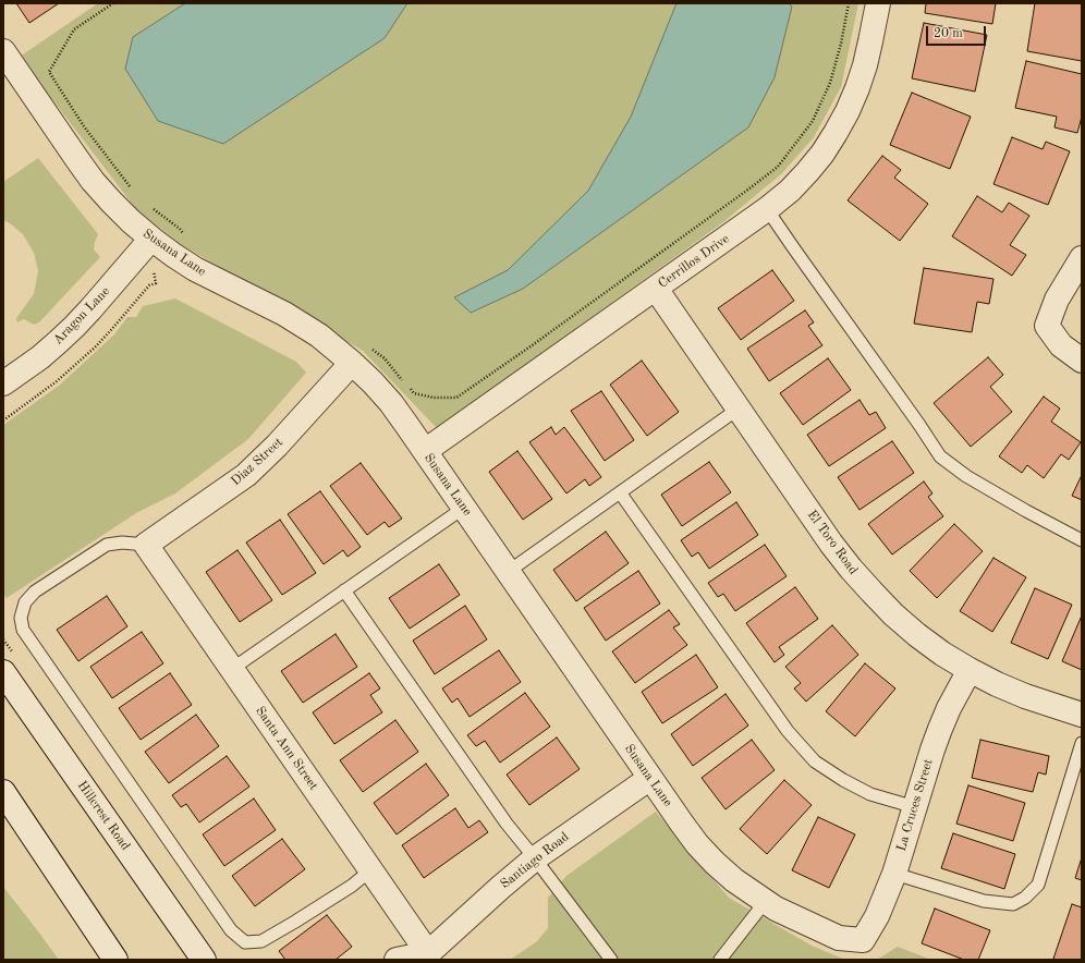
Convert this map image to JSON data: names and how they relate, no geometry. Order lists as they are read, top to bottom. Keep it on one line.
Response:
{"streets":{"street":["Susana Lane","Cerrillos Drive","Aragon Lane","Diaz Street","El Toro Road","Santa Ann Street","La Cruces Street","Hillcrest Road","Santiago Road"]},"crossings":[["Susana Lane","Cerrillos Drive"],["Susana Lane","Aragon Lane"],["Susana Lane","Diaz Street"],["Susana Lane","La Cruces Street"],["Susana Lane","Santiago Road"],["Cerrillos Drive","El Toro Road"],["Diaz Street","Santa Ann Street"],["El Toro Road","La Cruces Street"],["Santa Ann Street","Santiago Road"]],"scale_bar":"20 m"}
